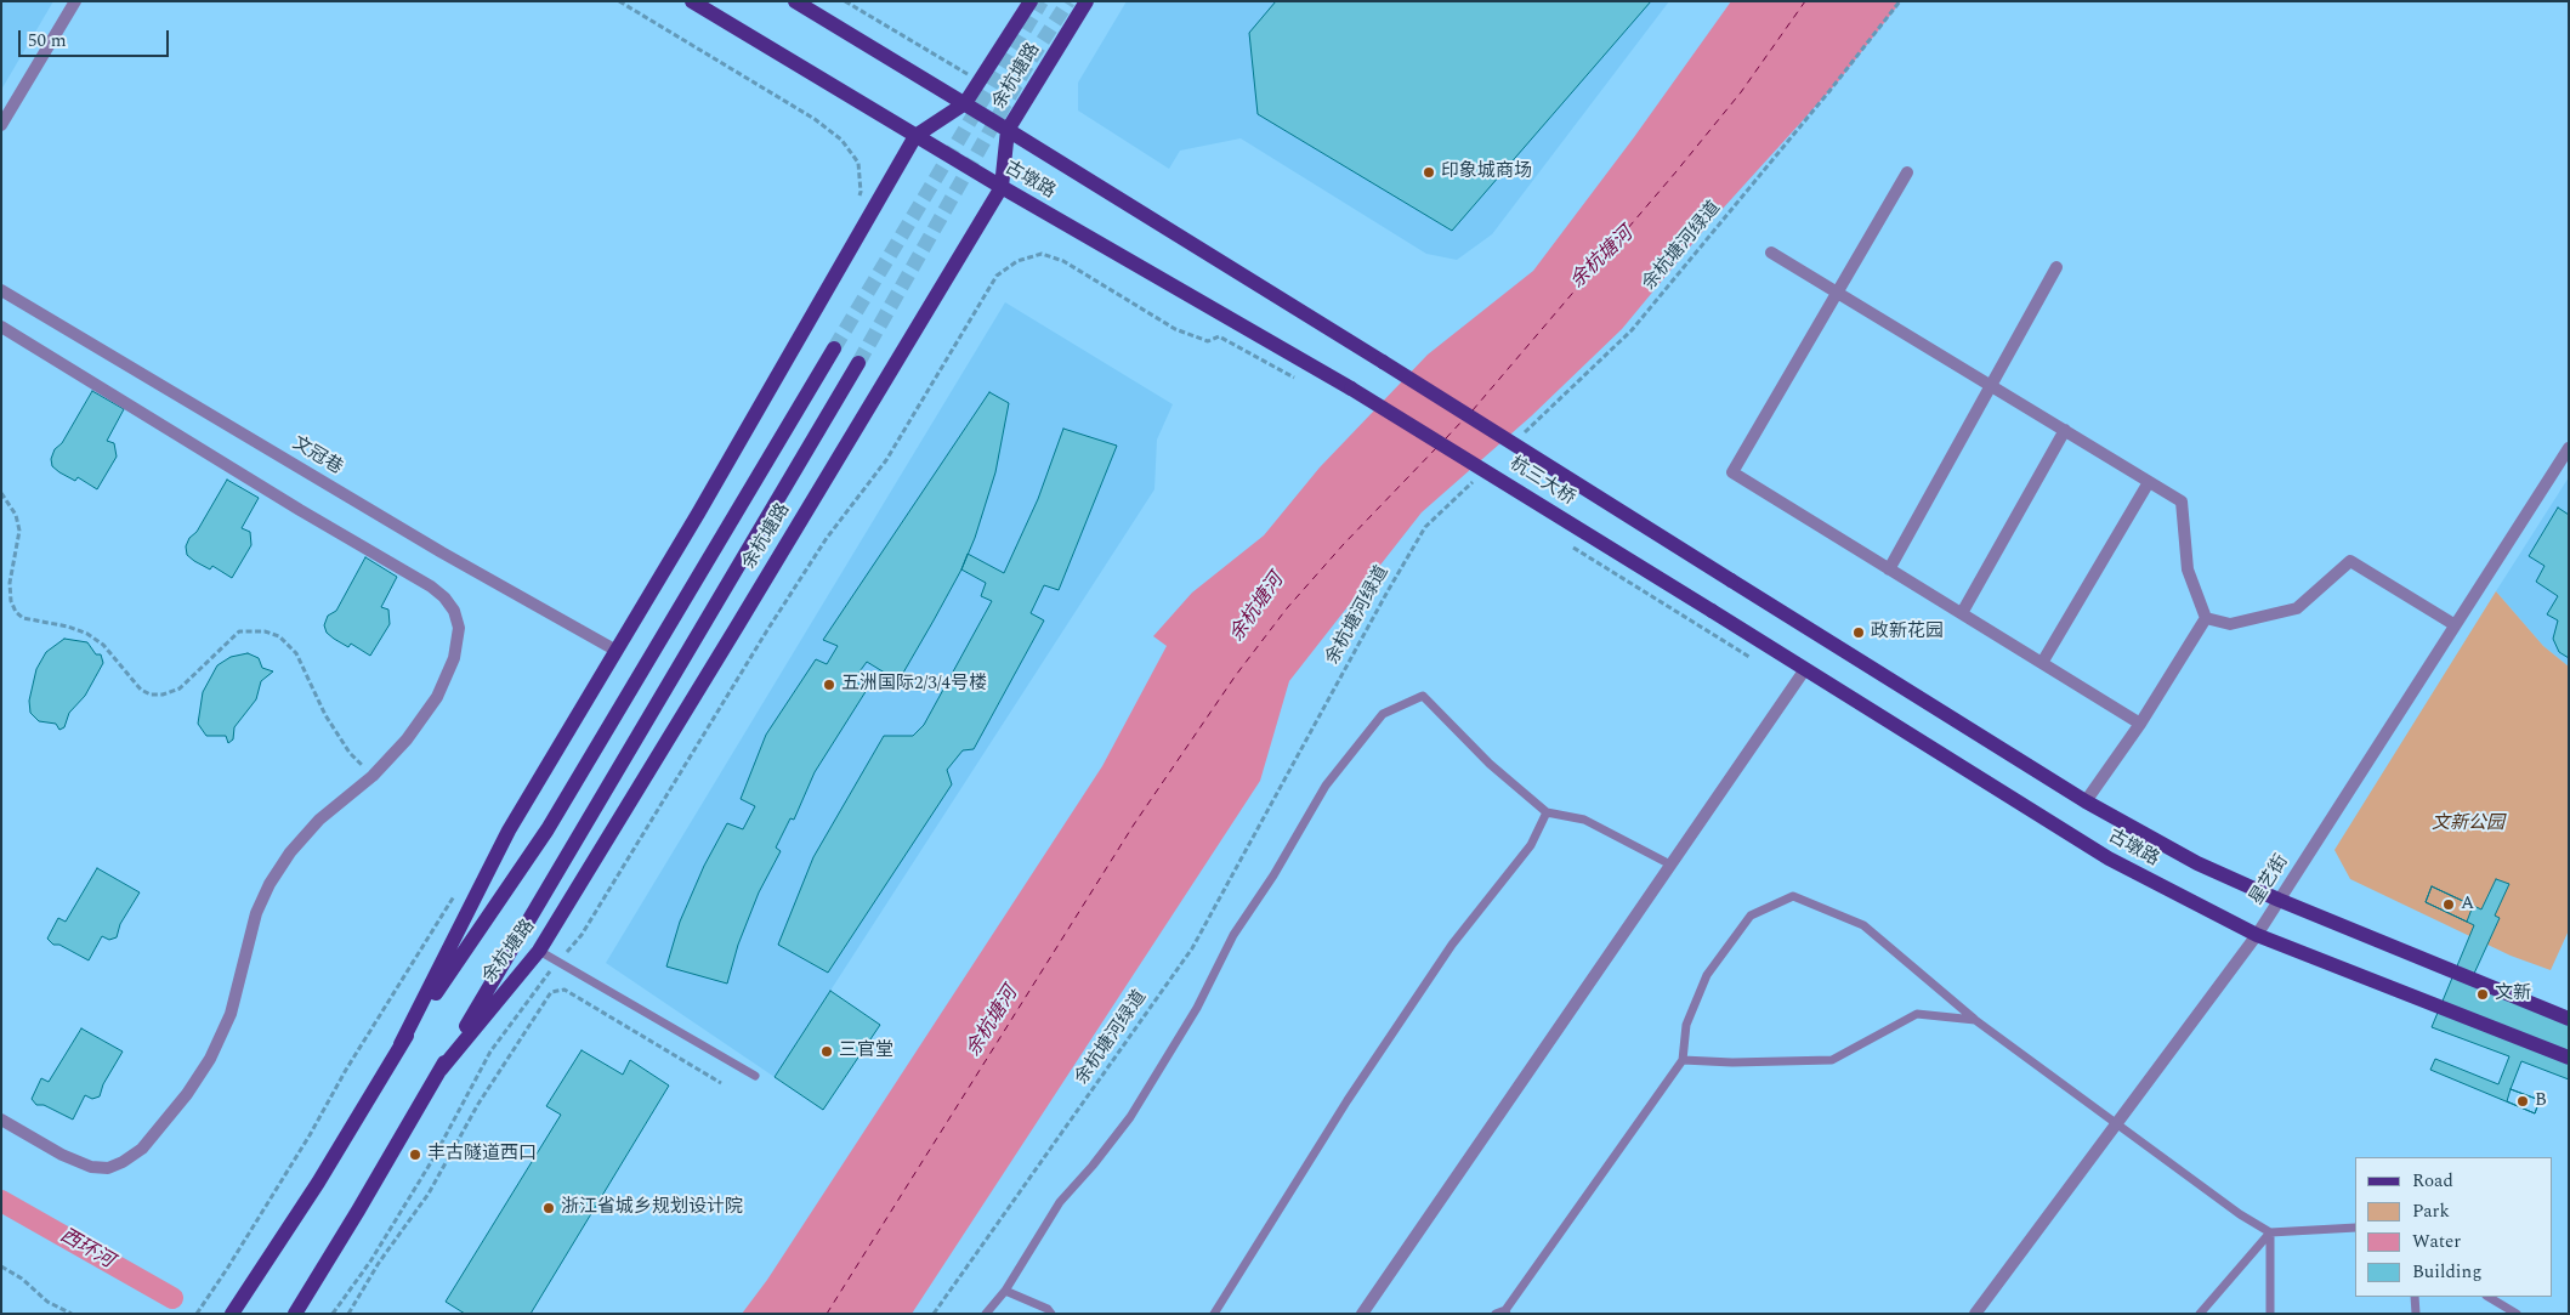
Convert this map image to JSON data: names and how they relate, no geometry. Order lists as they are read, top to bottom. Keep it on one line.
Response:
{"streets":{"main road":["余杭塘路","古墩路","杭三大桥"],"street":["文冠巷","星艺街"],"path":["余杭塘河绿道"]},"crossings":[["余杭塘路","古墩路"],["余杭塘路","文冠巷"],["古墩路","杭三大桥"],["古墩路","星艺街"]],"water":["余杭塘河","西环河"],"parks":["文新公园"],"places":["印象城商场","政新花园","五洲国际2/3/4号楼","A","文新","三官堂","B","丰古隧道西口","浙江省城乡规划设计院"],"legend":["Road","Park","Water","Building"],"scale_bar":"50 m"}
